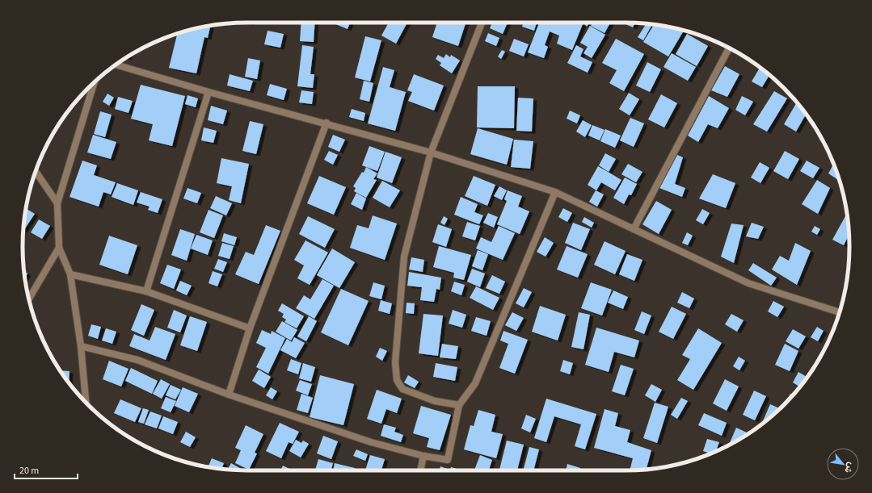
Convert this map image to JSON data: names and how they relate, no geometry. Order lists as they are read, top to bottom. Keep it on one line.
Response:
{"scale_bar":"20 m","north":"bottom right"}
